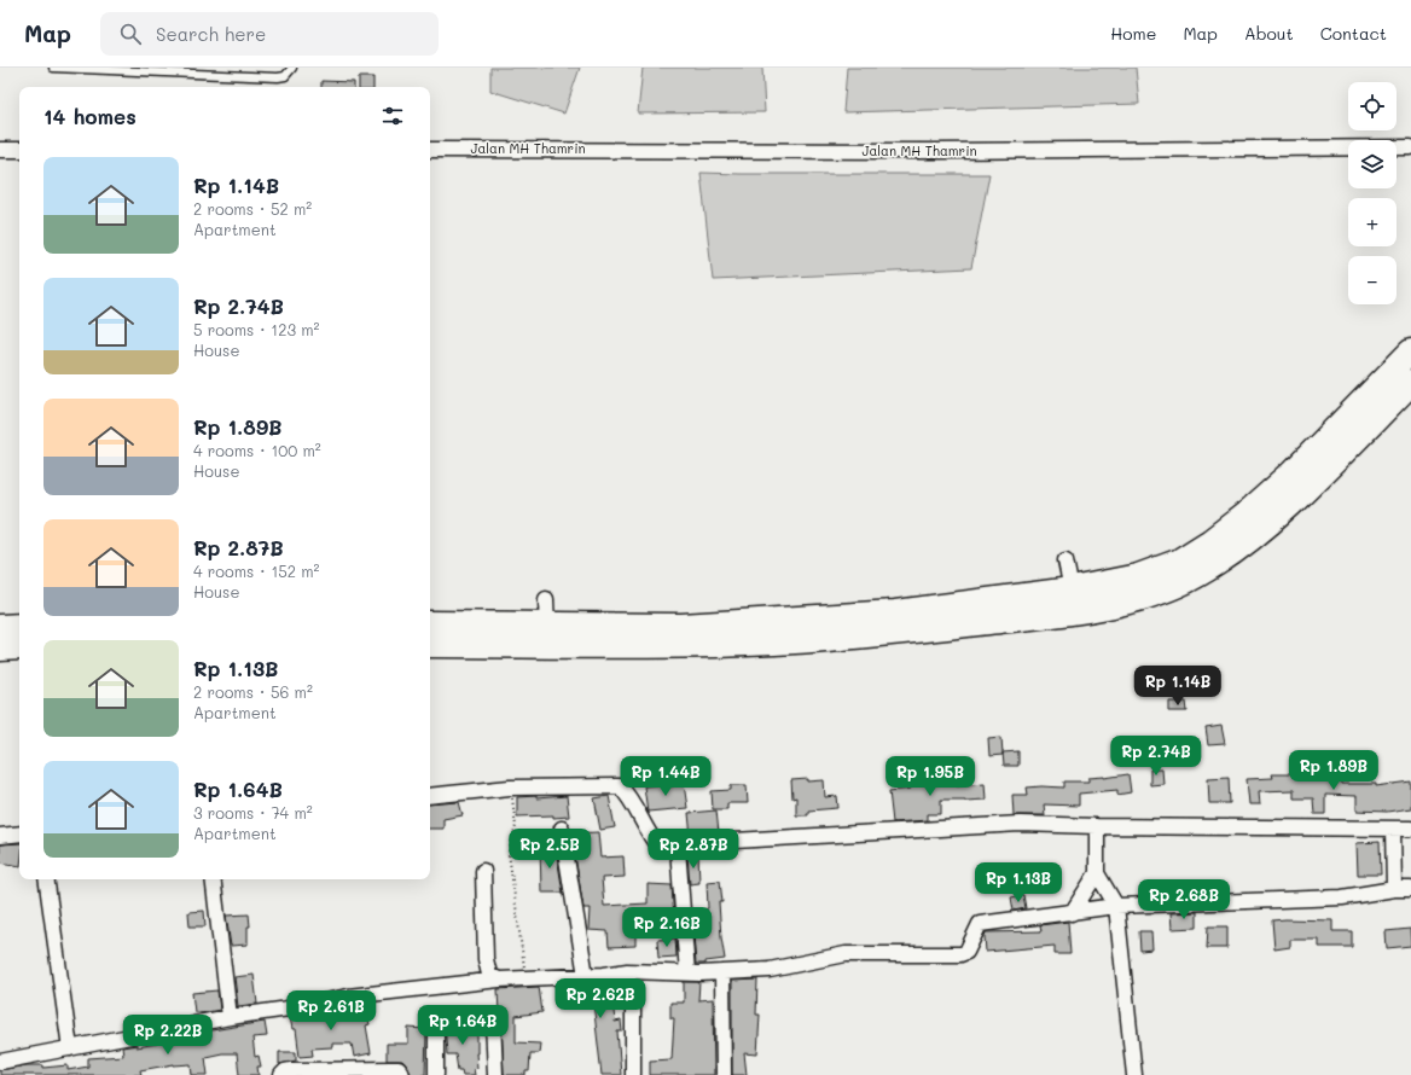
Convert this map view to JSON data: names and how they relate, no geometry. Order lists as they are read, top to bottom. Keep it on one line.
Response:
{"streets":{"street":["Jalan MH Thamrin"]},"page":{"header":"Map","search":"Search here","nav":["Home","Map","About","Contact"],"map_buttons":["+","−"],"heading":"14 homes","list":[{"name":"Rp 1.14B","note":"2 rooms · 52 m² · Apartment"},{"name":"Rp 2.74B","note":"5 rooms · 123 m² · House"},{"name":"Rp 1.89B","note":"4 rooms · 100 m² · House"},{"name":"Rp 2.87B","note":"4 rooms · 152 m² · House"},{"name":"Rp 1.13B","note":"2 rooms · 56 m² · Apartment"},{"name":"Rp 1.64B","note":"3 rooms · 74 m² · Apartment"}],"price":["Rp 1.14B","Rp 2.74B","Rp 1.89B","Rp 1.44B","Rp 1.95B","Rp 2.5B","Rp 2.87B","Rp 1.13B","Rp 2.68B","Rp 2.16B","Rp 2.62B","Rp 2.61B","Rp 1.64B","Rp 2.22B"]}}
